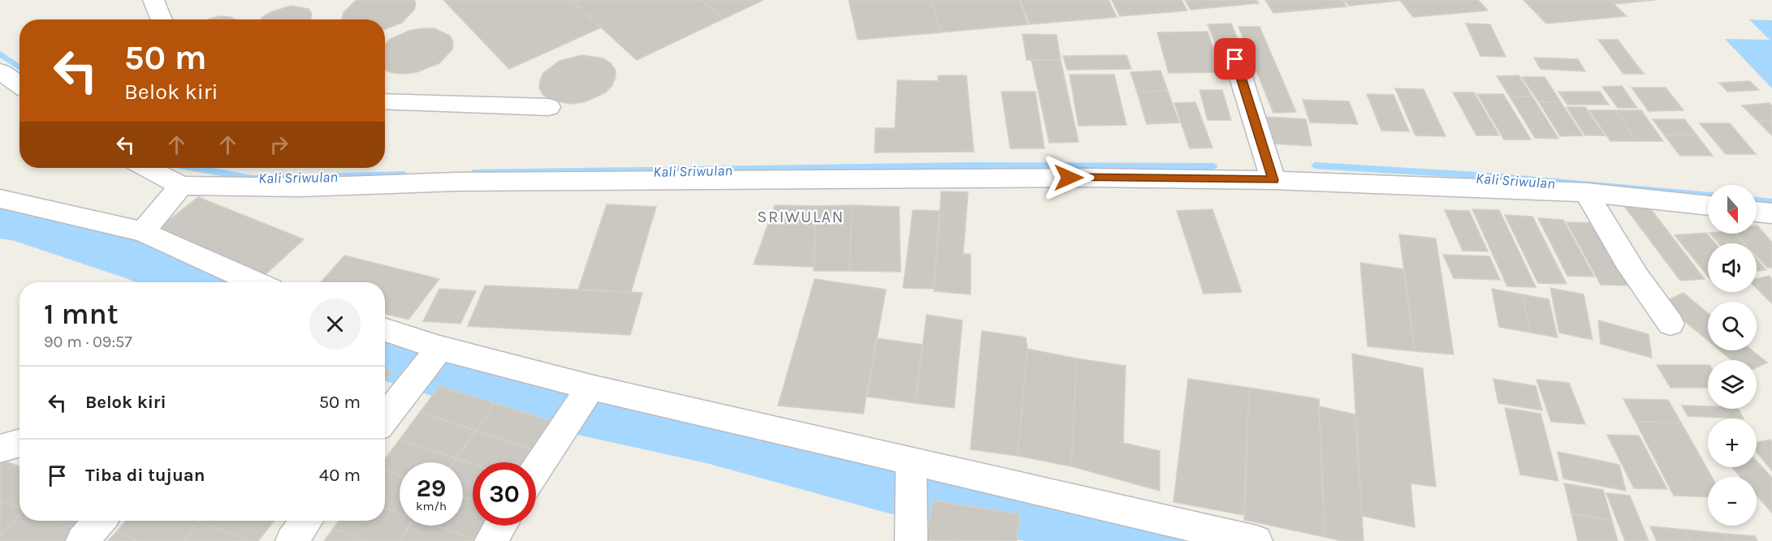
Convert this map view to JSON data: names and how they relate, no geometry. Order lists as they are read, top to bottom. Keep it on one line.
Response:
{"districts":["SRIWULAN"],"water":["Kali Sriwulan"],"north":"bottom","page":{"turn":["50 m","Belok kiri"],"map_buttons":["+","−"],"heading":["1 mnt","90 m · 09:57"],"list":[{"name":"Belok kiri","value":"50 m"},{"name":"Tiba di tujuan","value":"40 m"}],"speed":"29 km/h","limit":"30"}}
